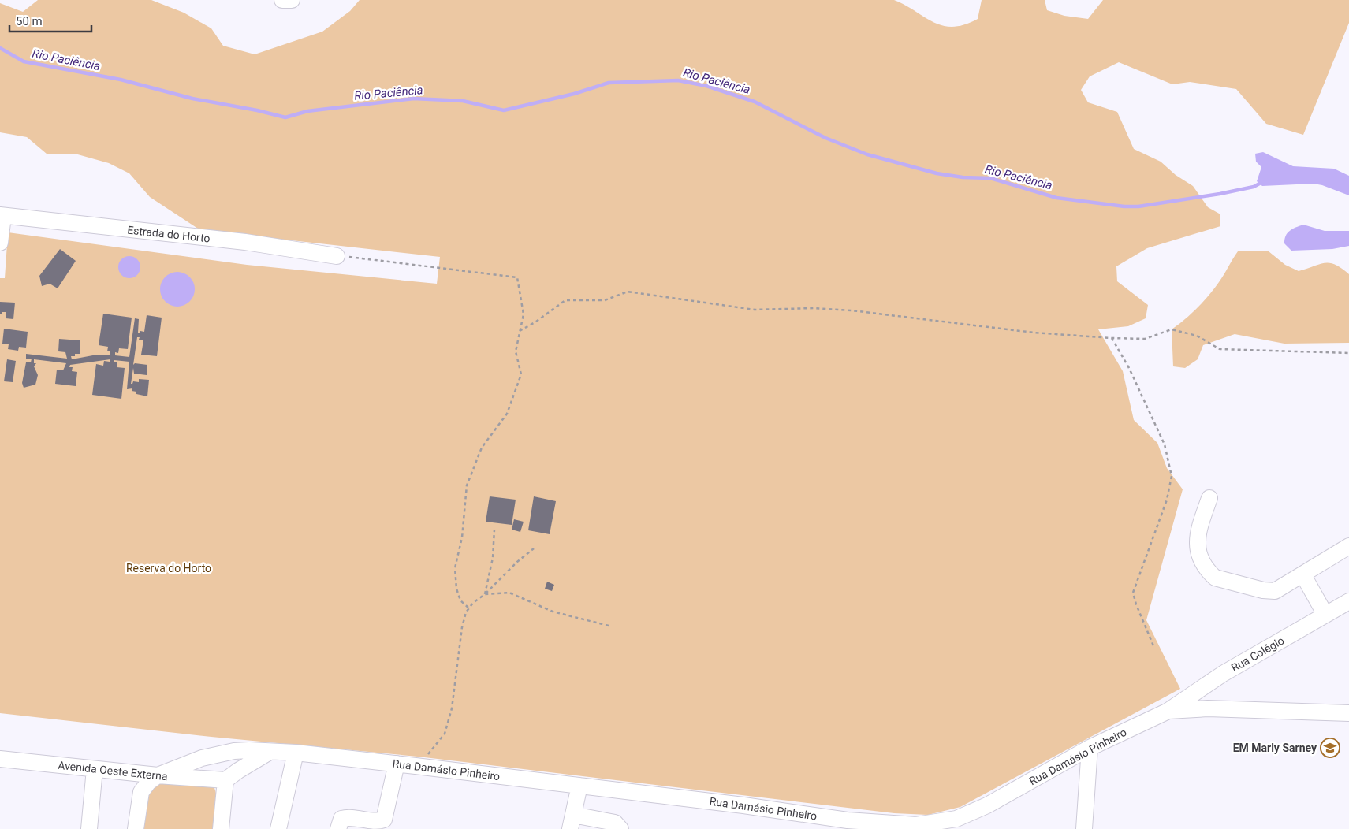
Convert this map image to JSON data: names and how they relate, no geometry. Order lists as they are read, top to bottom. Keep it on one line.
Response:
{"streets":{"street":["Estrada do Horto","Rua Colégio","Rua Damásio Pinheiro","Avenida Oeste Externa"]},"crossings":[["Rua Colégio","Rua Damásio Pinheiro"],["Rua Damásio Pinheiro","Avenida Oeste Externa"]],"water":["Rio Paciência"],"parks":["Reserva do Horto"],"places":{"school or university":["EM Marly Sarney"]},"scale_bar":"50 m"}
